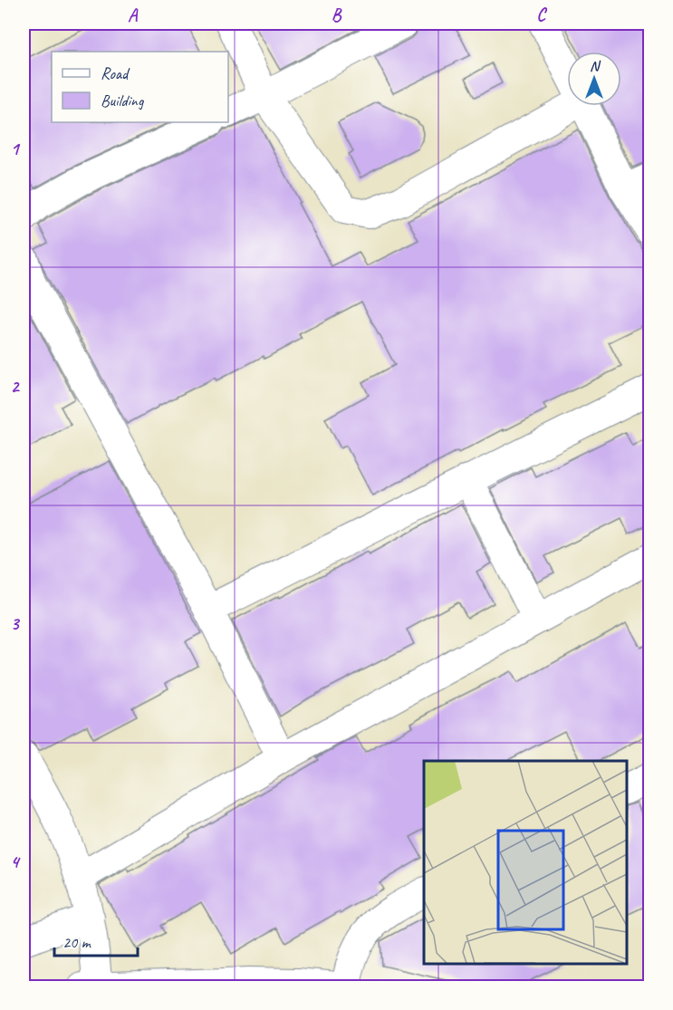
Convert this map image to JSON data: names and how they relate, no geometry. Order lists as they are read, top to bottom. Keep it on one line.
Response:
{"legend":["Road","Building"],"scale_bar":"20 m","north":"top","grid":{"columns":["A","B","C"],"rows":["1","2","3","4"]}}
